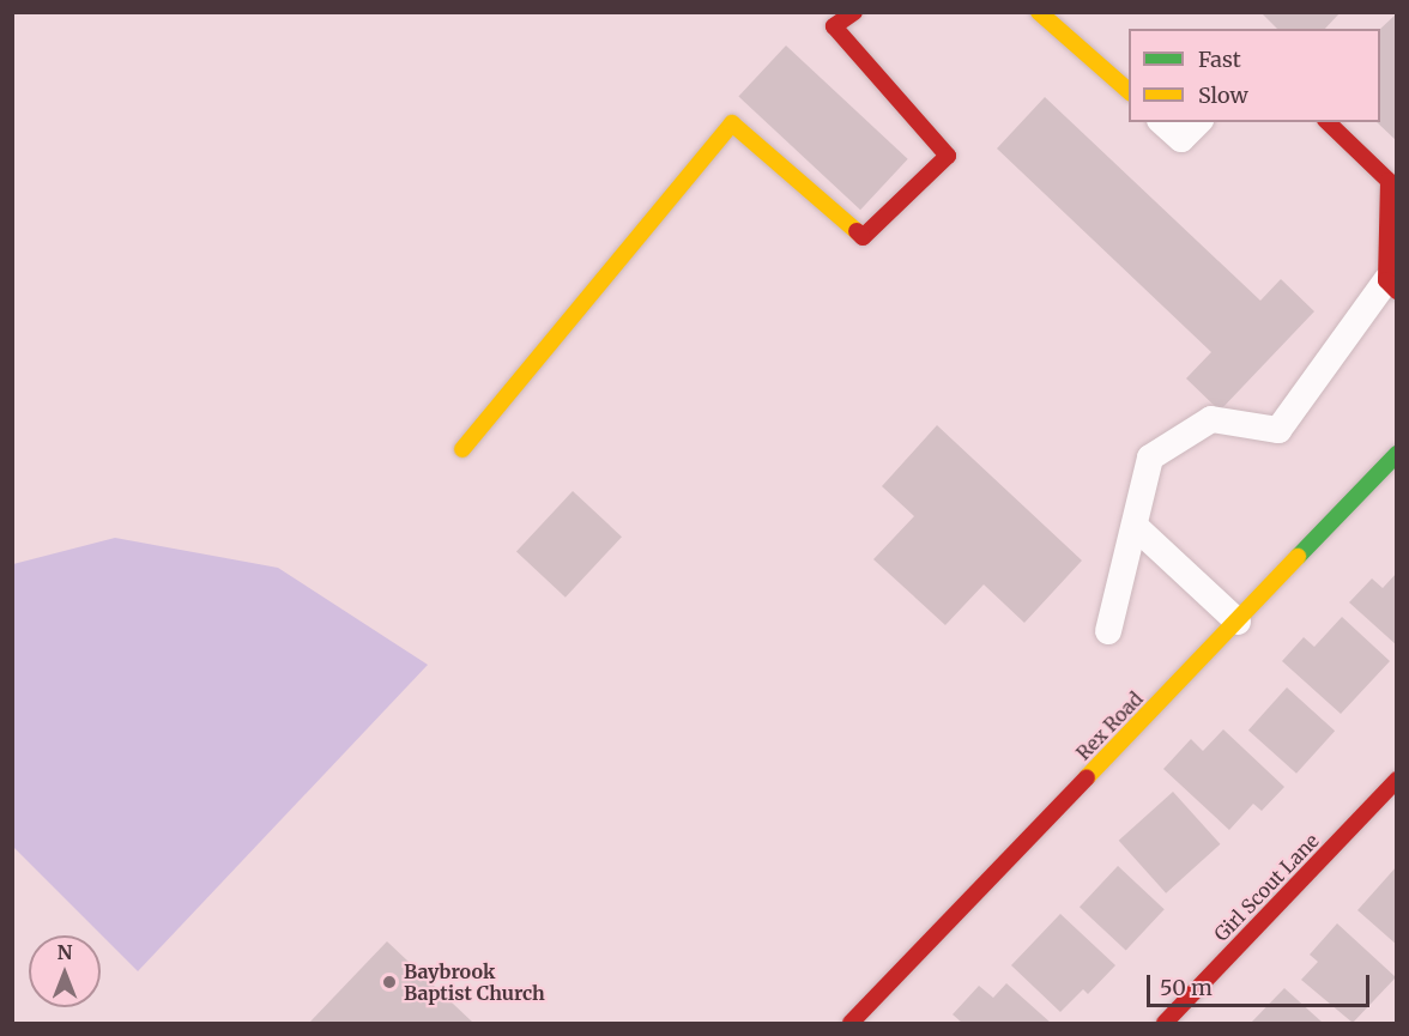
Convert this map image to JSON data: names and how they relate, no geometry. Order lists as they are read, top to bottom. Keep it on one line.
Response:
{"streets":{"street":["Rex Road","Girl Scout Lane"]},"places":["Baybrook Baptist Church"],"legend":["Fast","Slow"],"scale_bar":"50 m","north":"top"}
